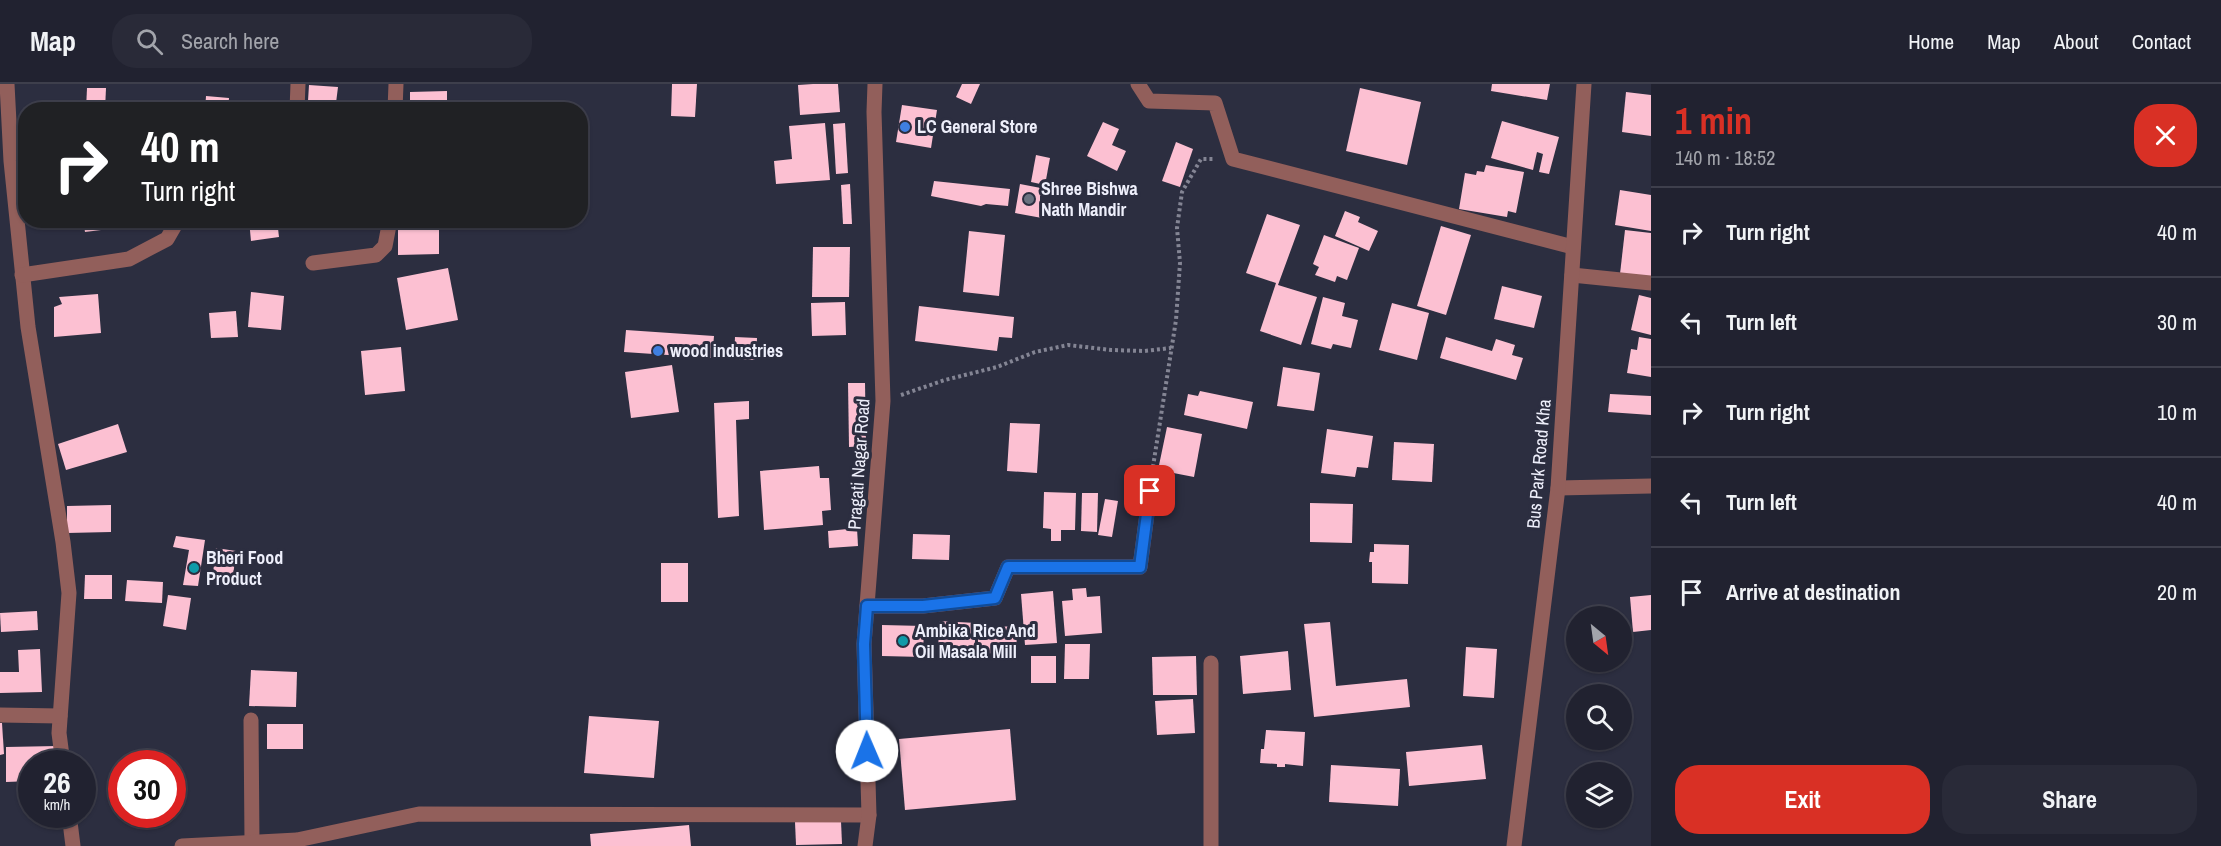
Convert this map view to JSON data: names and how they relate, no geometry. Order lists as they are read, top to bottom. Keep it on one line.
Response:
{"streets":{"street":["Pragati Nagar Road","Bus Park Road Kha"]},"places":["LC General Store","Shree Bishwa Nath Mandir","wood industries","Bheri Food Product","Ambika Rice And Oil Masala Mill"],"north":"bottom right","page":{"header":"Map","search":"Search here","nav":["Home","Map","About","Contact"],"heading":["1 min","140 m · 18:52"],"turn":["40 m","Turn right"],"list":[{"name":"Turn right","value":"40 m"},{"name":"Turn left","value":"30 m"},{"name":"Turn right","value":"10 m"},{"name":"Turn left","value":"40 m"},{"name":"Arrive at destination","value":"20 m"}],"speed":"26 km/h","limit":"30","buttons":["Exit","Share"]}}
